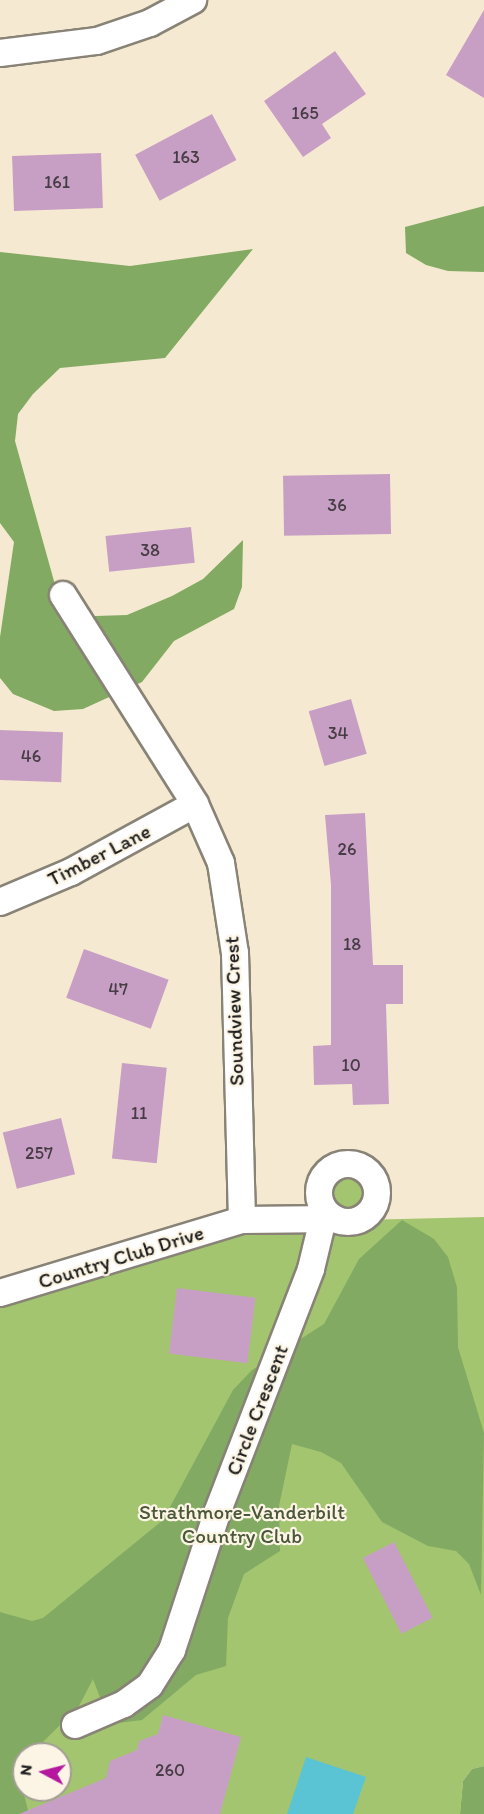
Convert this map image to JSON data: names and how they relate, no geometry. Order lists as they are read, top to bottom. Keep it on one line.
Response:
{"streets":{"street":["Timber Lane","Soundview Crest","Country Club Drive","Circle Crescent"]},"crossings":[["Timber Lane","Soundview Crest"],["Soundview Crest","Country Club Drive"],["Soundview Crest","Circle Crescent"],["Country Club Drive","Circle Crescent"]],"parks":["Strathmore-Vanderbilt Country Club"],"house_numbers":["165","163","161","36","38","34","46","26","18","47","10","11","257","260"],"north":"left"}
